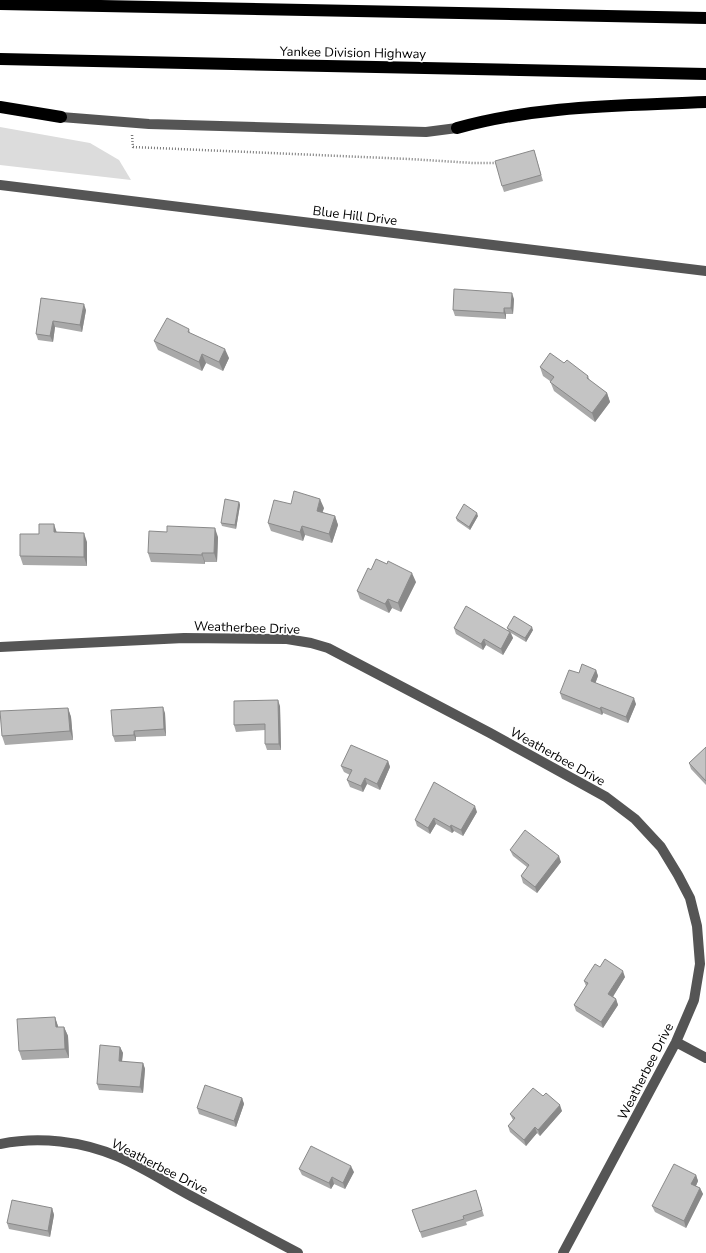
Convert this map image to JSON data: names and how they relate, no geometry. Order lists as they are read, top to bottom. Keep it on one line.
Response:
{"streets":{"highway":["Yankee Division Highway"],"street":["Blue Hill Drive","Weatherbee Drive"]}}
